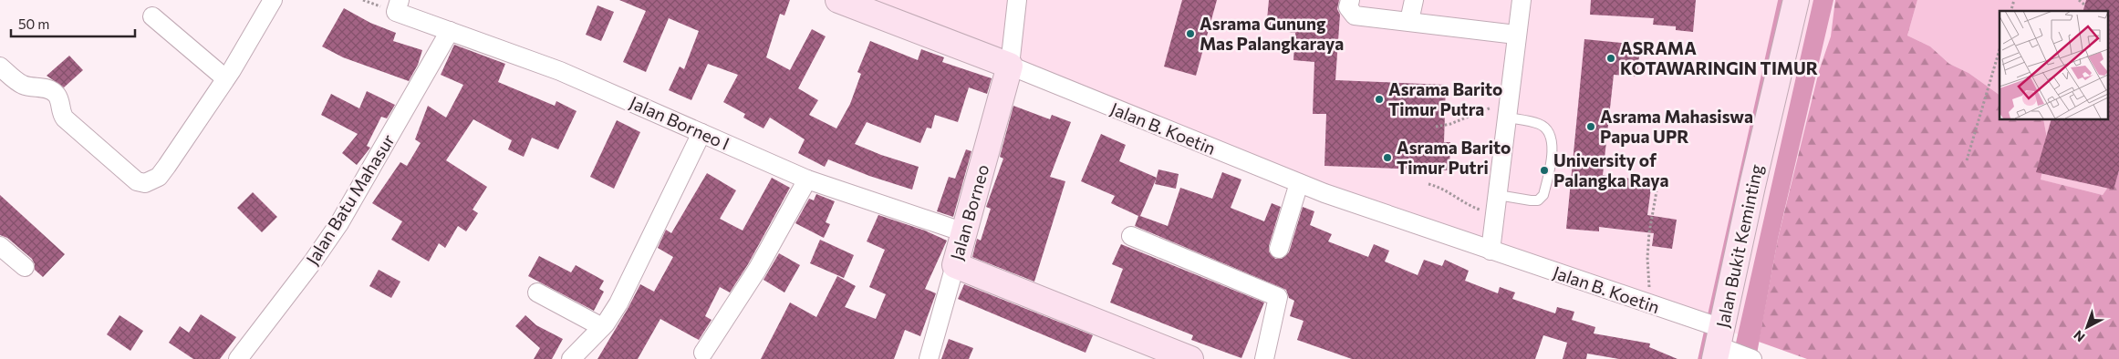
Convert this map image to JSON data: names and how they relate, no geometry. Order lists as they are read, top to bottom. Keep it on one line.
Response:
{"streets":{"street":["Jalan Borneo I","Jalan B. Koetin","Jalan Batu Mahasur","Jalan Borneo","Jalan Bukit Keminting"]},"crossings":[["Jalan Borneo I","Jalan Batu Mahasur"],["Jalan Borneo I","Jalan Borneo"],["Jalan B. Koetin","Jalan Borneo"],["Jalan B. Koetin","Jalan Bukit Keminting"]],"places":["Asrama Gunung Mas Palangkaraya","ASRAMA KOTAWARINGIN TIMUR","Asrama Barito Timur Putra","Asrama Mahasiswa Papua UPR","Asrama Barito Timur Putri","University of Palangka Raya"],"scale_bar":"50 m","north":"bottom left"}
